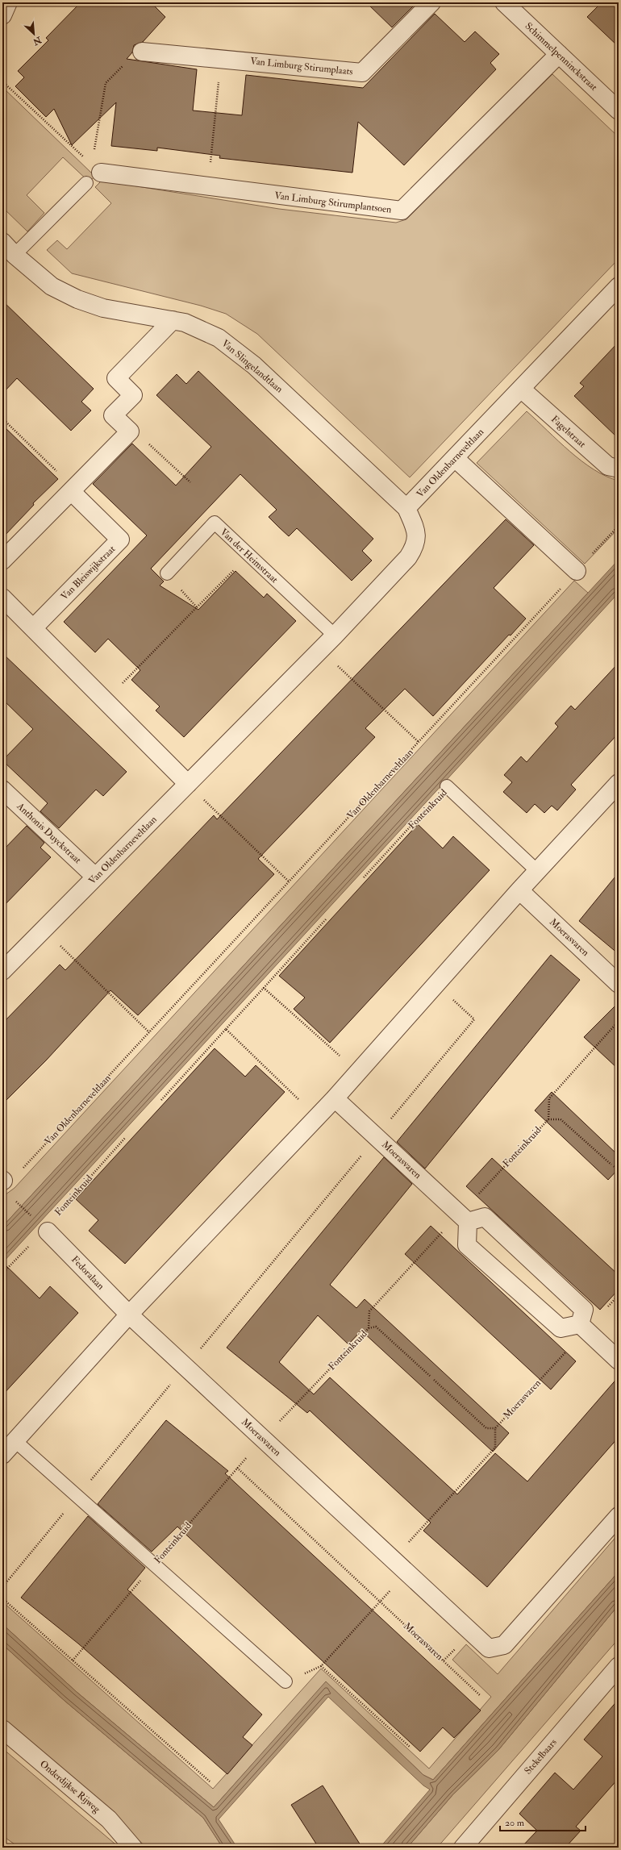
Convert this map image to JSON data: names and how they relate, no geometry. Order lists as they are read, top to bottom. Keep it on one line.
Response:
{"streets":{"street":["Schimmelpenninckstraat","Van Limburg Stirumplaats","Van Limburg Stirumplantsoen","Van Slingelandtlaan","Fagelstraat","Van Oldenbarneveltlaan","Van Bleiswijkstraat","Anthonis Duyckstraat","Moerasvaren","Fedoralaan","Stekelbaars","Onderdijkse Rijweg"],"lane":["Van der Heimstraat","Fonteinkruid"]},"crossings":[["Schimmelpenninckstraat","Van Limburg Stirumplantsoen"],["Van Slingelandtlaan","Van Oldenbarneveltlaan"],["Fagelstraat","Van Oldenbarneveltlaan"],["Van Oldenbarneveltlaan","Van der Heimstraat"],["Van Oldenbarneveltlaan","Anthonis Duyckstraat"],["Fonteinkruid","Moerasvaren"],["Fonteinkruid","Fedoralaan"],["Moerasvaren","Fedoralaan"]],"scale_bar":"20 m","north":"bottom right"}
